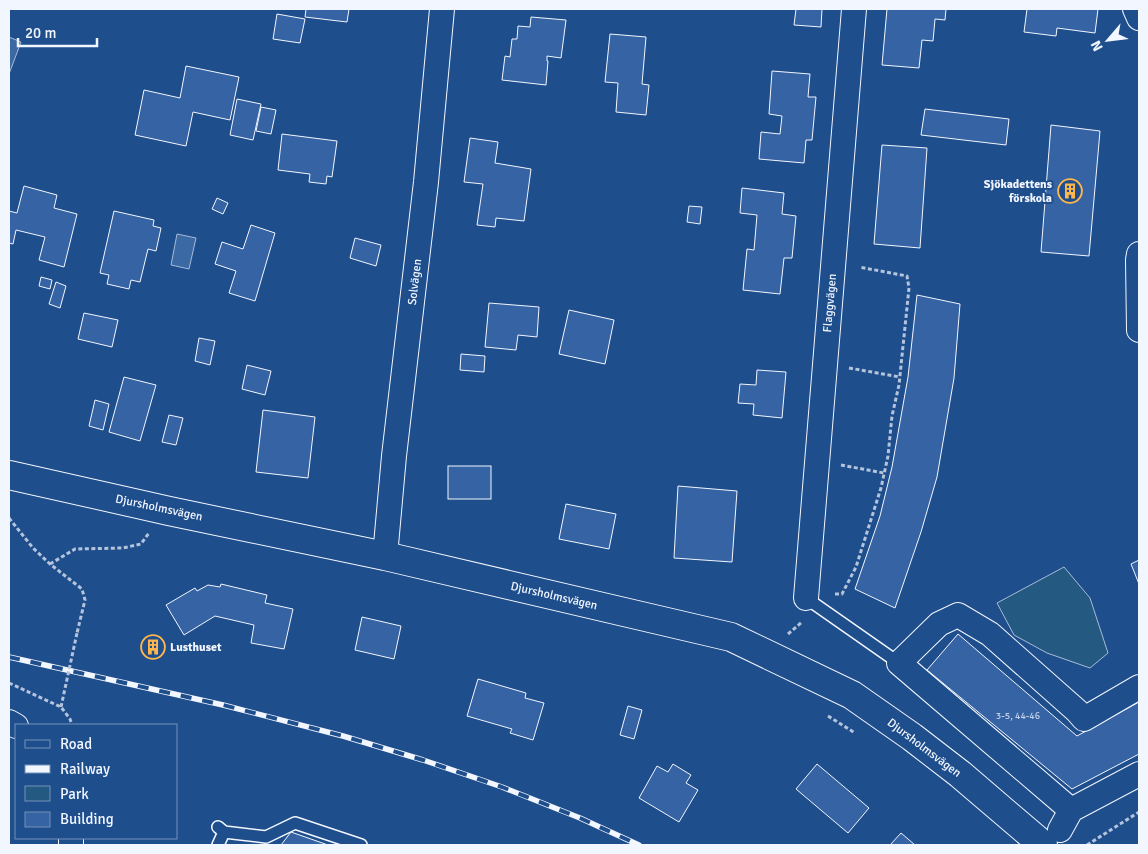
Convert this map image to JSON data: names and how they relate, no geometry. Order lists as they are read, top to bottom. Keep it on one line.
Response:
{"streets":{"street":["Solvägen","Flaggvägen","Djursholmsvägen"]},"crossings":[["Solvägen","Djursholmsvägen"]],"places":{"building":["Sjökadettens förskola","Lusthuset"]},"house_numbers":["3-5, 44-46"],"legend":["Road","Railway","Park","Building"],"scale_bar":"20 m","north":"bottom left"}
